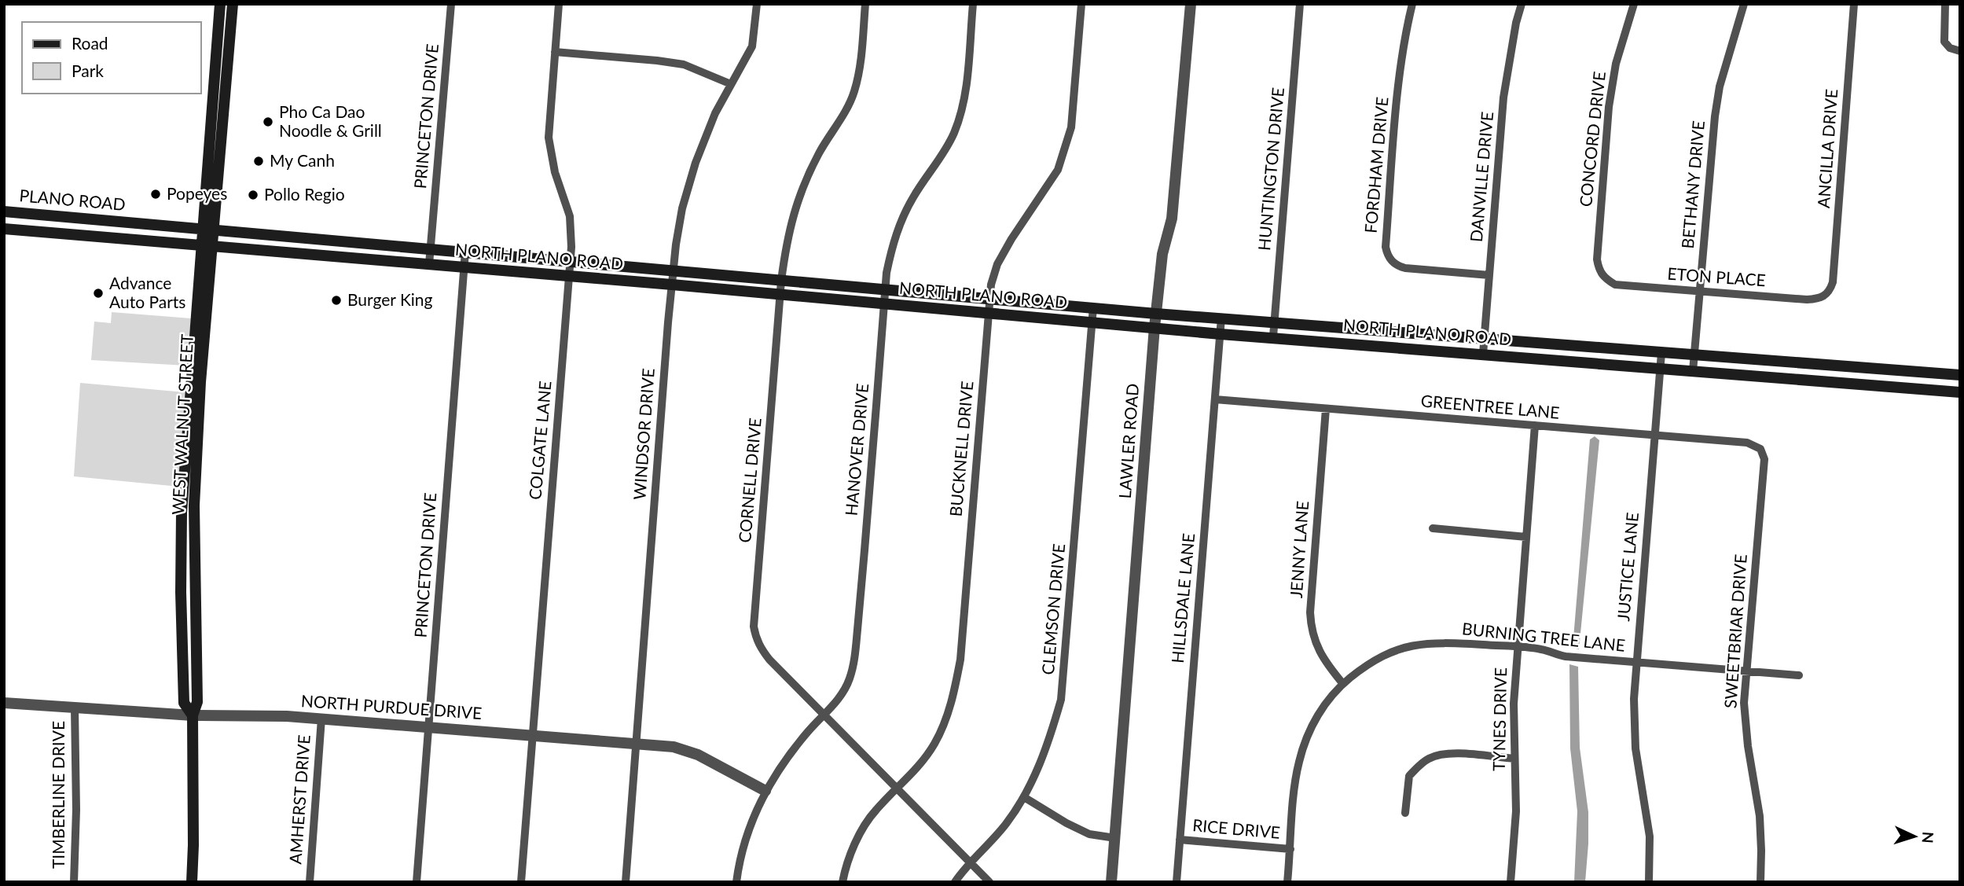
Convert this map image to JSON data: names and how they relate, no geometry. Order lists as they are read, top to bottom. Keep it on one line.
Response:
{"streets":{"main road":["PLANO ROAD","NORTH PLANO ROAD","WEST WALNUT STREET"],"street":["PRINCETON DRIVE","CONCORD DRIVE","ANCILLA DRIVE","FORDHAM DRIVE","HUNTINGTON DRIVE","DANVILLE DRIVE","BETHANY DRIVE","ETON PLACE","GREENTREE LANE","WINDSOR DRIVE","COLGATE LANE","LAWLER ROAD","BUCKNELL DRIVE","HANOVER DRIVE","CORNELL DRIVE","JENNY LANE","JUSTICE LANE","HILLSDALE LANE","CLEMSON DRIVE","SWEETBRIAR DRIVE","BURNING TREE LANE","NORTH PURDUE DRIVE","TYNES DRIVE","TIMBERLINE DRIVE","AMHERST DRIVE","RICE DRIVE"]},"crossings":[["PRINCETON DRIVE","NORTH PLANO ROAD"],["PRINCETON DRIVE","NORTH PURDUE DRIVE"],["CONCORD DRIVE","ETON PLACE"],["ANCILLA DRIVE","ETON PLACE"],["FORDHAM DRIVE","DANVILLE DRIVE"],["HUNTINGTON DRIVE","NORTH PLANO ROAD"],["DANVILLE DRIVE","NORTH PLANO ROAD"],["BETHANY DRIVE","NORTH PLANO ROAD"],["BETHANY DRIVE","ETON PLACE"],["PLANO ROAD","NORTH PLANO ROAD"],["PLANO ROAD","WEST WALNUT STREET"],["NORTH PLANO ROAD","WEST WALNUT STREET"],["NORTH PLANO ROAD","WINDSOR DRIVE"],["NORTH PLANO ROAD","COLGATE LANE"],["NORTH PLANO ROAD","LAWLER ROAD"],["NORTH PLANO ROAD","BUCKNELL DRIVE"],["NORTH PLANO ROAD","HANOVER DRIVE"],["NORTH PLANO ROAD","CORNELL DRIVE"],["NORTH PLANO ROAD","JUSTICE LANE"],["NORTH PLANO ROAD","HILLSDALE LANE"],["NORTH PLANO ROAD","CLEMSON DRIVE"],["GREENTREE LANE","JENNY LANE"],["GREENTREE LANE","JUSTICE LANE"],["GREENTREE LANE","HILLSDALE LANE"],["GREENTREE LANE","SWEETBRIAR DRIVE"],["GREENTREE LANE","TYNES DRIVE"],["WEST WALNUT STREET","NORTH PURDUE DRIVE"],["WINDSOR DRIVE","NORTH PURDUE DRIVE"],["COLGATE LANE","NORTH PURDUE DRIVE"],["BUCKNELL DRIVE","CORNELL DRIVE"],["HANOVER DRIVE","CORNELL DRIVE"],["HANOVER DRIVE","NORTH PURDUE DRIVE"],["CORNELL DRIVE","CLEMSON DRIVE"],["JENNY LANE","BURNING TREE LANE"],["JUSTICE LANE","BURNING TREE LANE"],["HILLSDALE LANE","RICE DRIVE"],["SWEETBRIAR DRIVE","BURNING TREE LANE"],["BURNING TREE LANE","TYNES DRIVE"],["BURNING TREE LANE","RICE DRIVE"],["NORTH PURDUE DRIVE","TIMBERLINE DRIVE"],["NORTH PURDUE DRIVE","AMHERST DRIVE"]],"places":["Pho Ca Dao Noodle & Grill","My Canh","Popeyes","Pollo Regio","Advance Auto Parts","Burger King"],"legend":["Road","Park"],"north":"right"}
